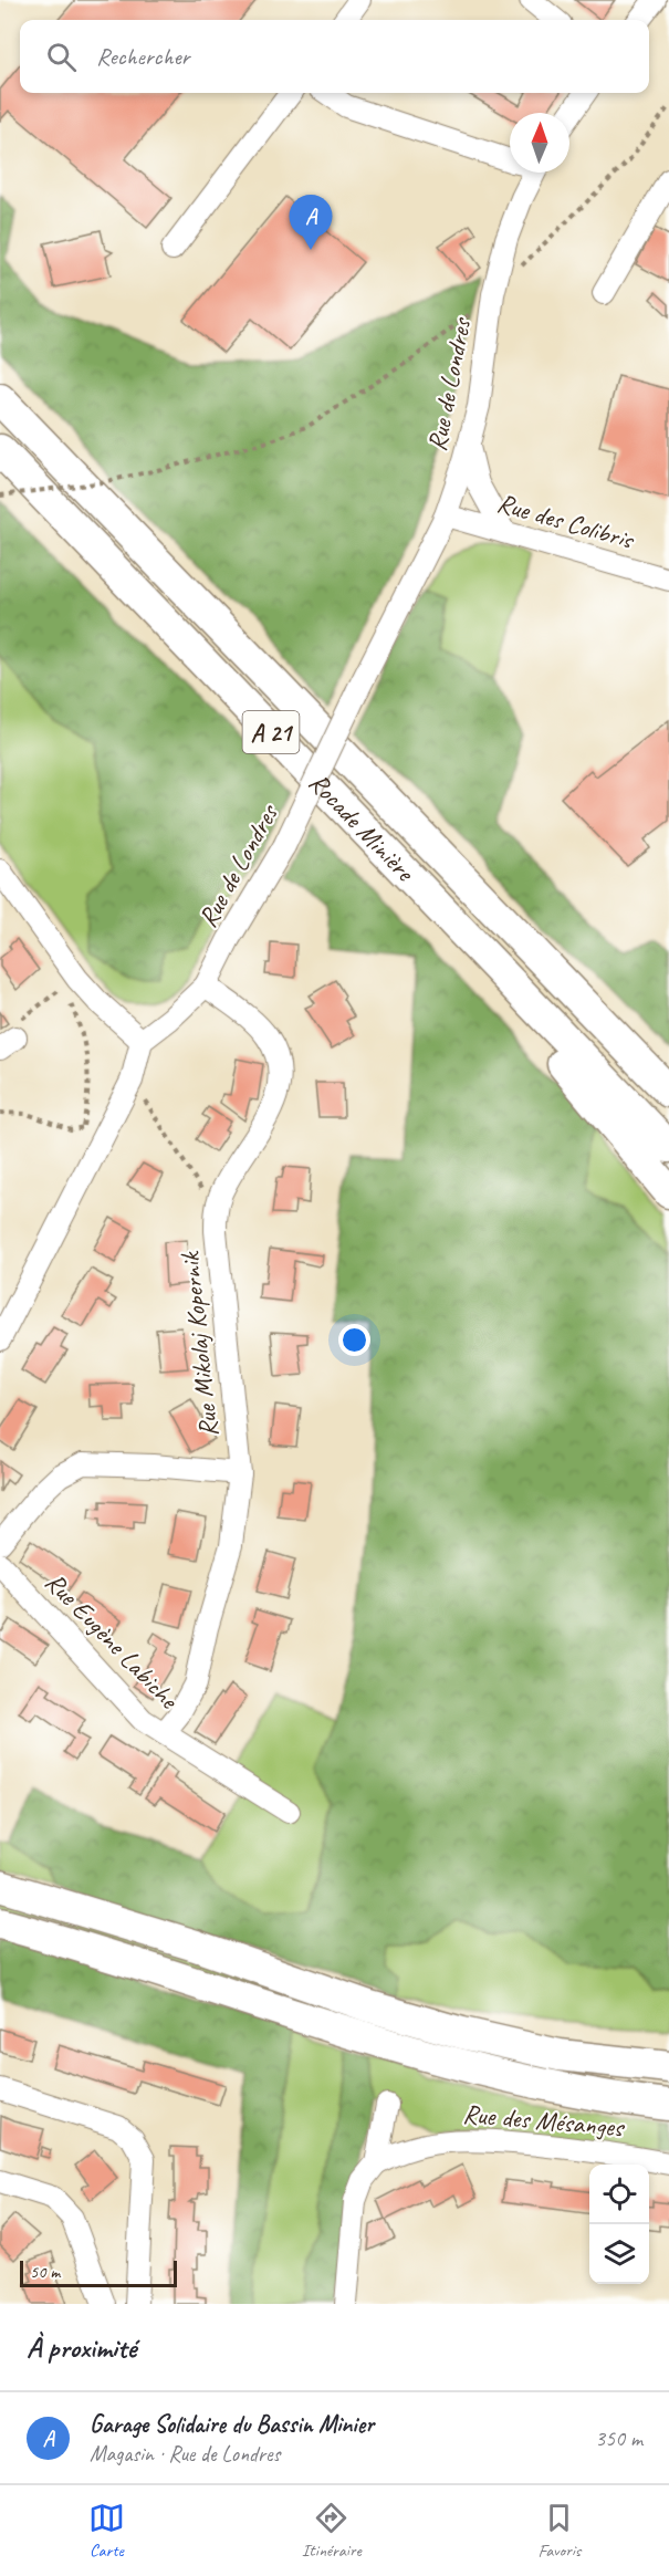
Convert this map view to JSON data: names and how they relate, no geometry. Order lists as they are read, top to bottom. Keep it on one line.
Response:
{"streets":{"highway":["A 21","Rocade Minière"],"street":["Rue de Londres","Rue des Colibris","Rue Mikolaj Kopernik","Rue Eugène Labiche","Rue des Mésanges"]},"crossings":[["Rue de Londres","Rue des Colibris"],["Rue de Londres","Rue Mikolaj Kopernik"],["Rue Mikolaj Kopernik","Rue Eugène Labiche"]],"scale_bar":"50 m","north":"top","page":{"search":"Rechercher","pins":"A","scale":"50 m","heading":"À proximité","list":[{"mark":"A","name":"Garage Solidaire du Bassin Minier","note":"Magasin · Rue de Londres","value":"350 m"}],"nav":["Carte","Itinéraire","Favoris"]}}
